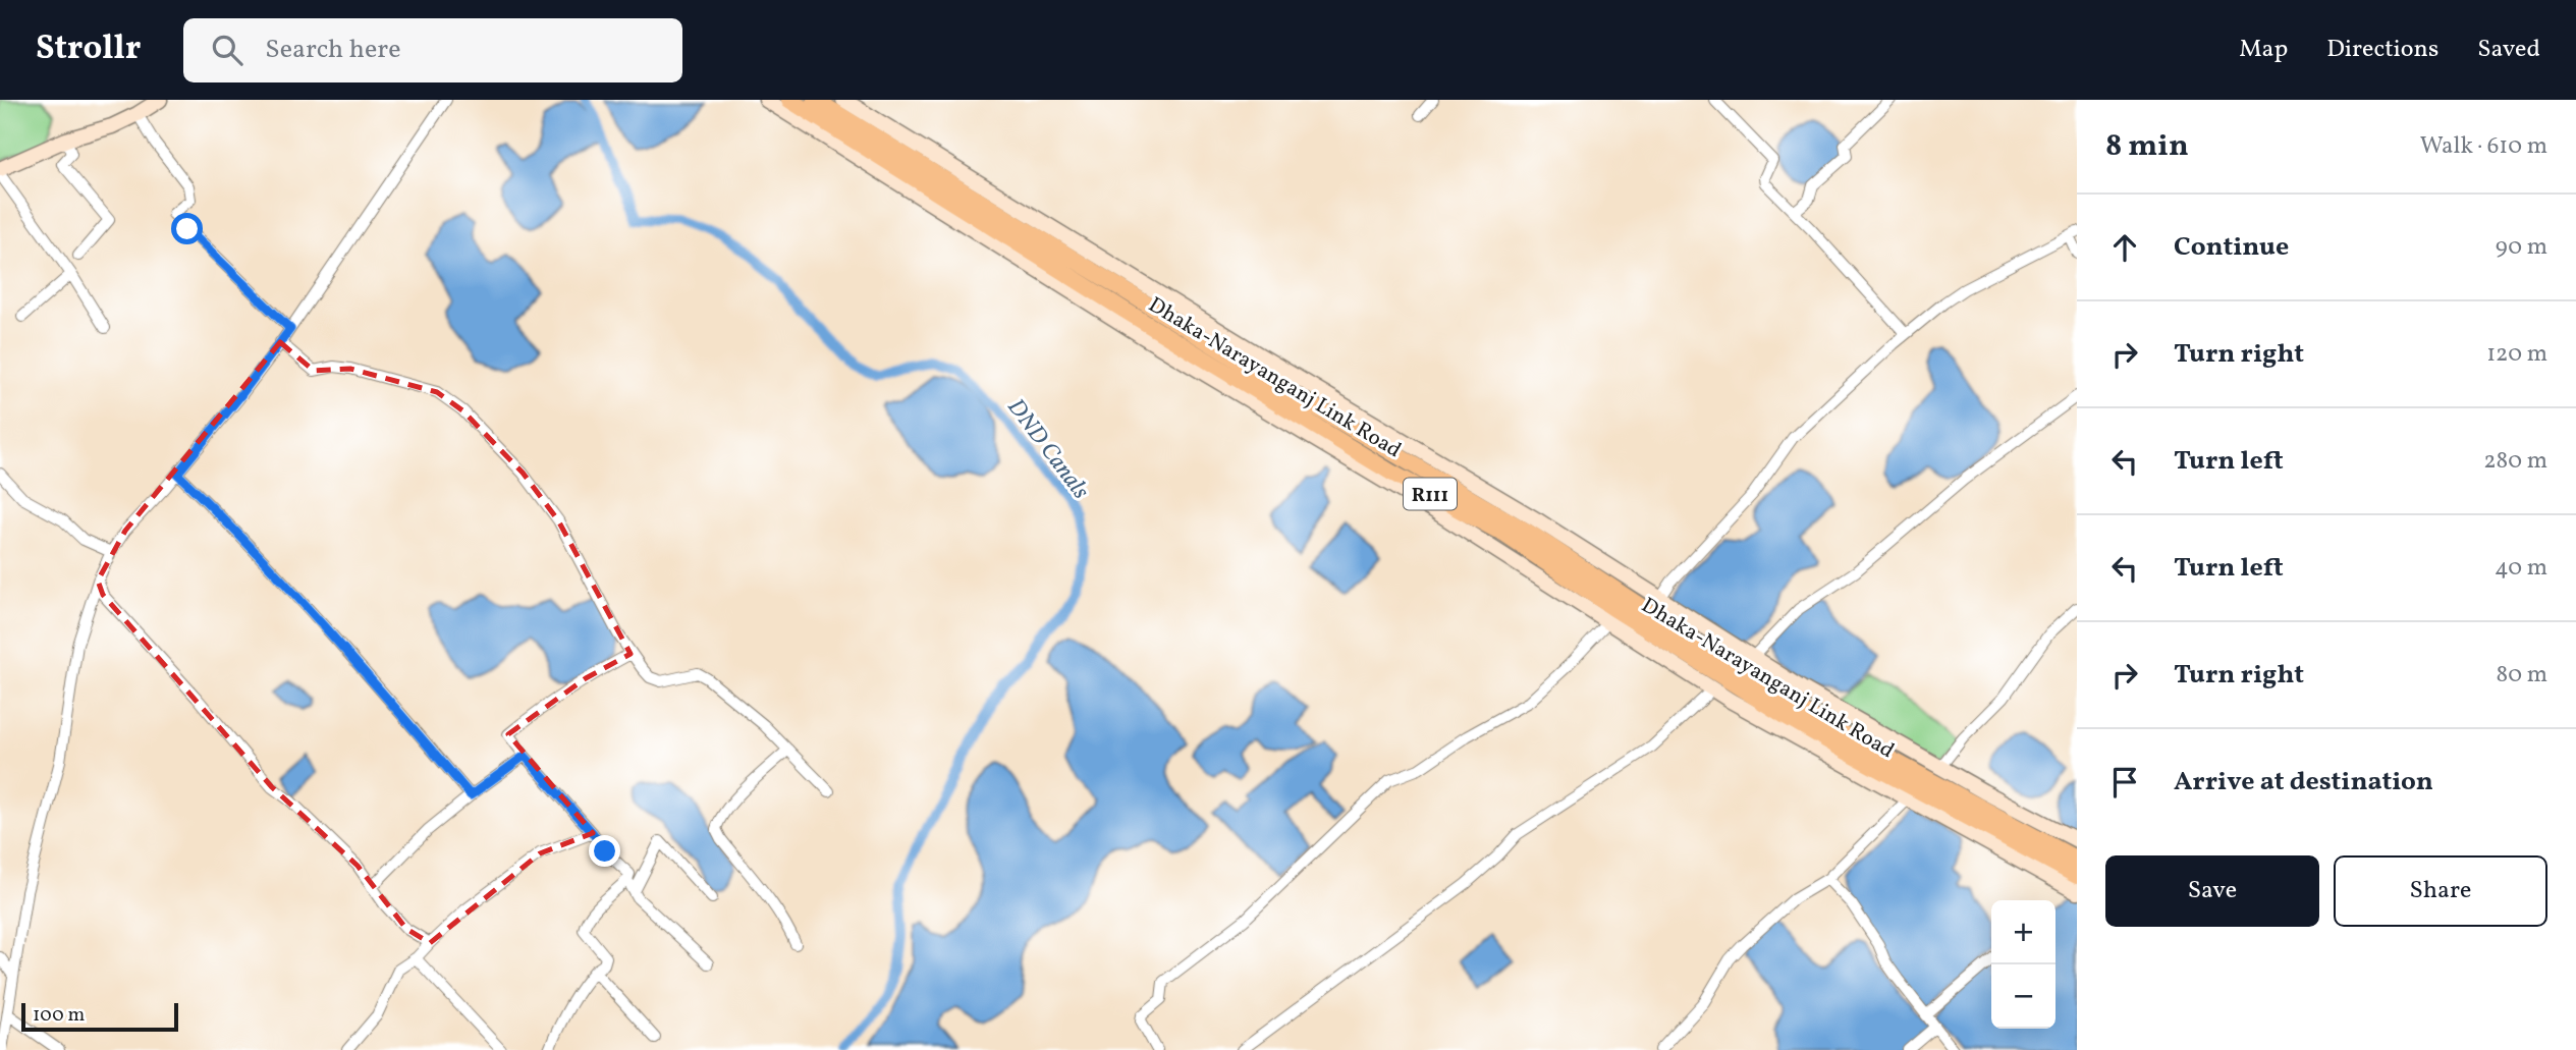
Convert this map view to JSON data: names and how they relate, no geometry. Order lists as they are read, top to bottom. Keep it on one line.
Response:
{"streets":{"main road":["Dhaka-Narayanganj Link Road","R111"]},"water":["DND Canals"],"scale_bar":"100 m","page":{"header":"Strollr","search":"Search here","nav":["Map","Directions","Saved"],"heading":["8 min","Walk · 610 m"],"list":[["Continue","90 m"],["Turn right","120 m"],["Turn left","280 m"],["Turn left","40 m"],["Turn right","80 m"],"Arrive at destination"],"buttons":["Save","Share"],"map_buttons":["+","−"],"scale":"100 m"}}
